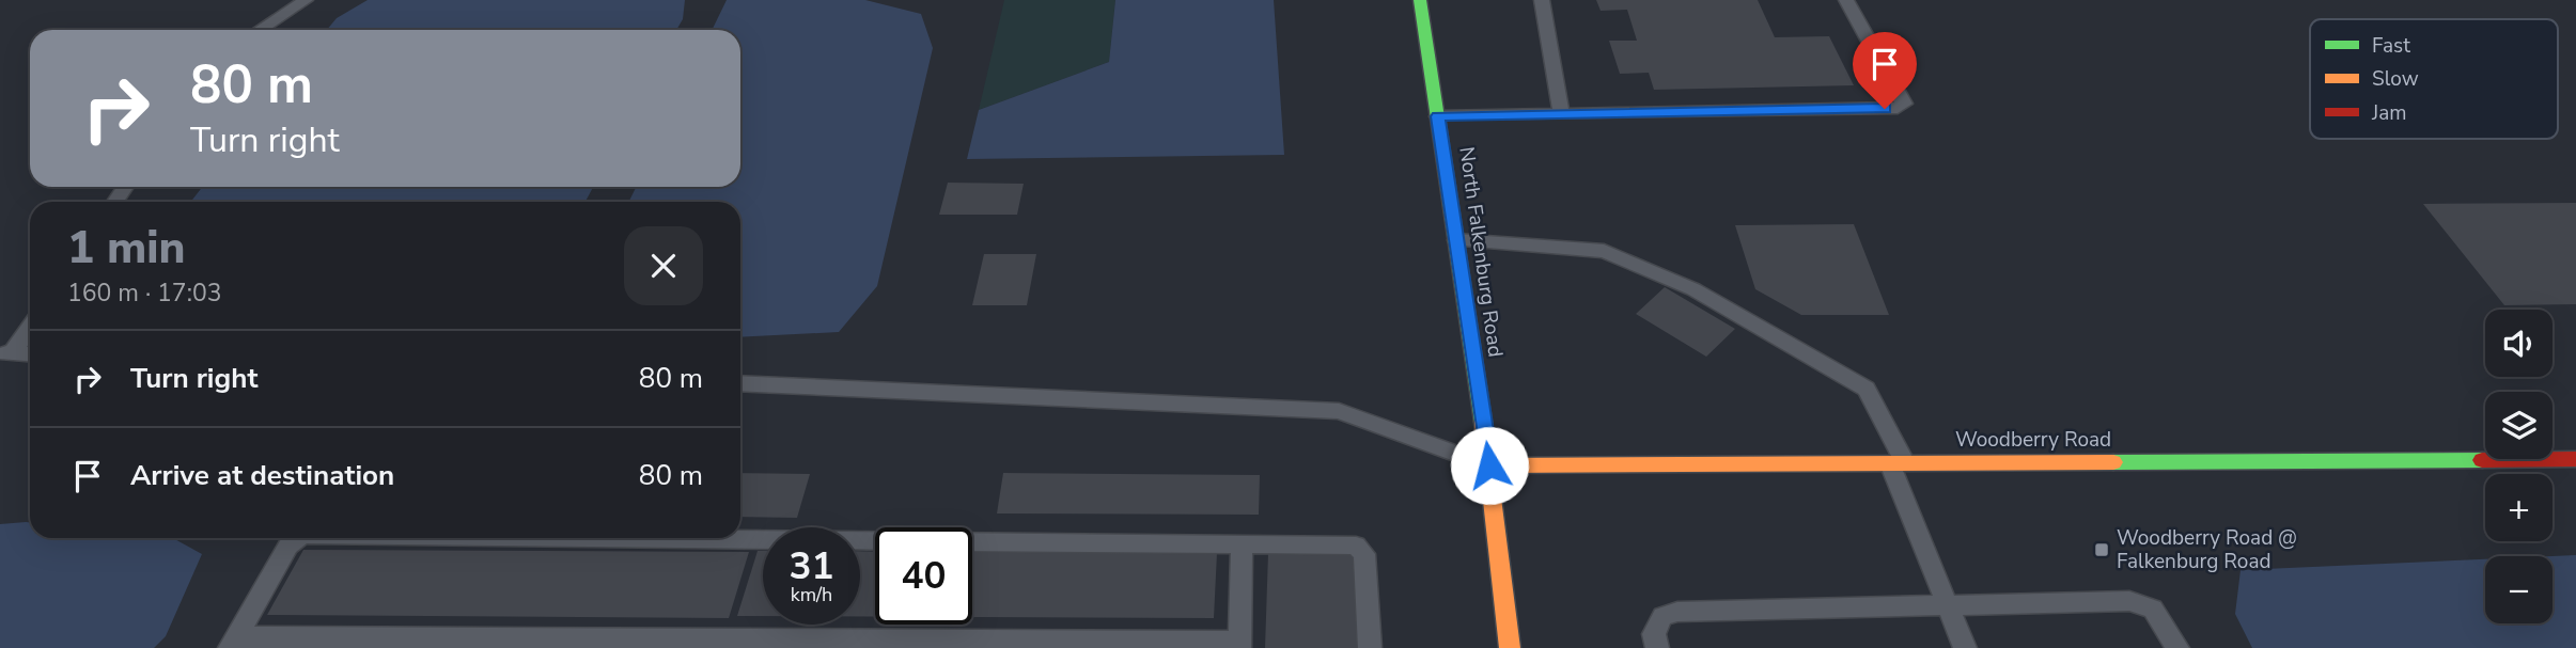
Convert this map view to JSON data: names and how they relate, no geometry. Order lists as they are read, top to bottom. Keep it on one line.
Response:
{"streets":{"street":["North Falkenburg Road","Woodberry Road"]},"crossings":[["North Falkenburg Road","Woodberry Road"]],"places":{"transit":["Woodberry Road @ Falkenburg Road"]},"legend":["Fast","Slow","Jam"],"page":{"turn":["80 m","Turn right"],"heading":["1 min","160 m · 17:03"],"map_buttons":["+","−"],"list":[{"name":"Turn right","value":"80 m"},{"name":"Arrive at destination","value":"80 m"}],"speed":"31 km/h","limit":"40"}}
